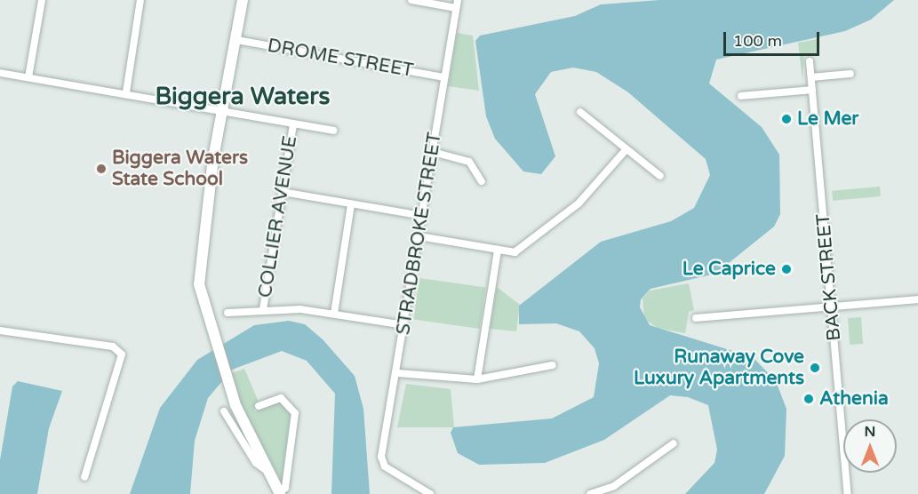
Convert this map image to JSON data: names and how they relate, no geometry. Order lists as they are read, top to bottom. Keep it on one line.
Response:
{"streets":{"street":["DROME STREET","COLLIER AVENUE","STRADBROKE STREET","BACK STREET"]},"crossings":[["DROME STREET","STRADBROKE STREET"]],"districts":["Biggera Waters"],"places":["Le Mer","Biggera Waters State School","Le Caprice","Runaway Cove Luxury Apartments","Athenia"],"scale_bar":"100 m","north":"top"}
